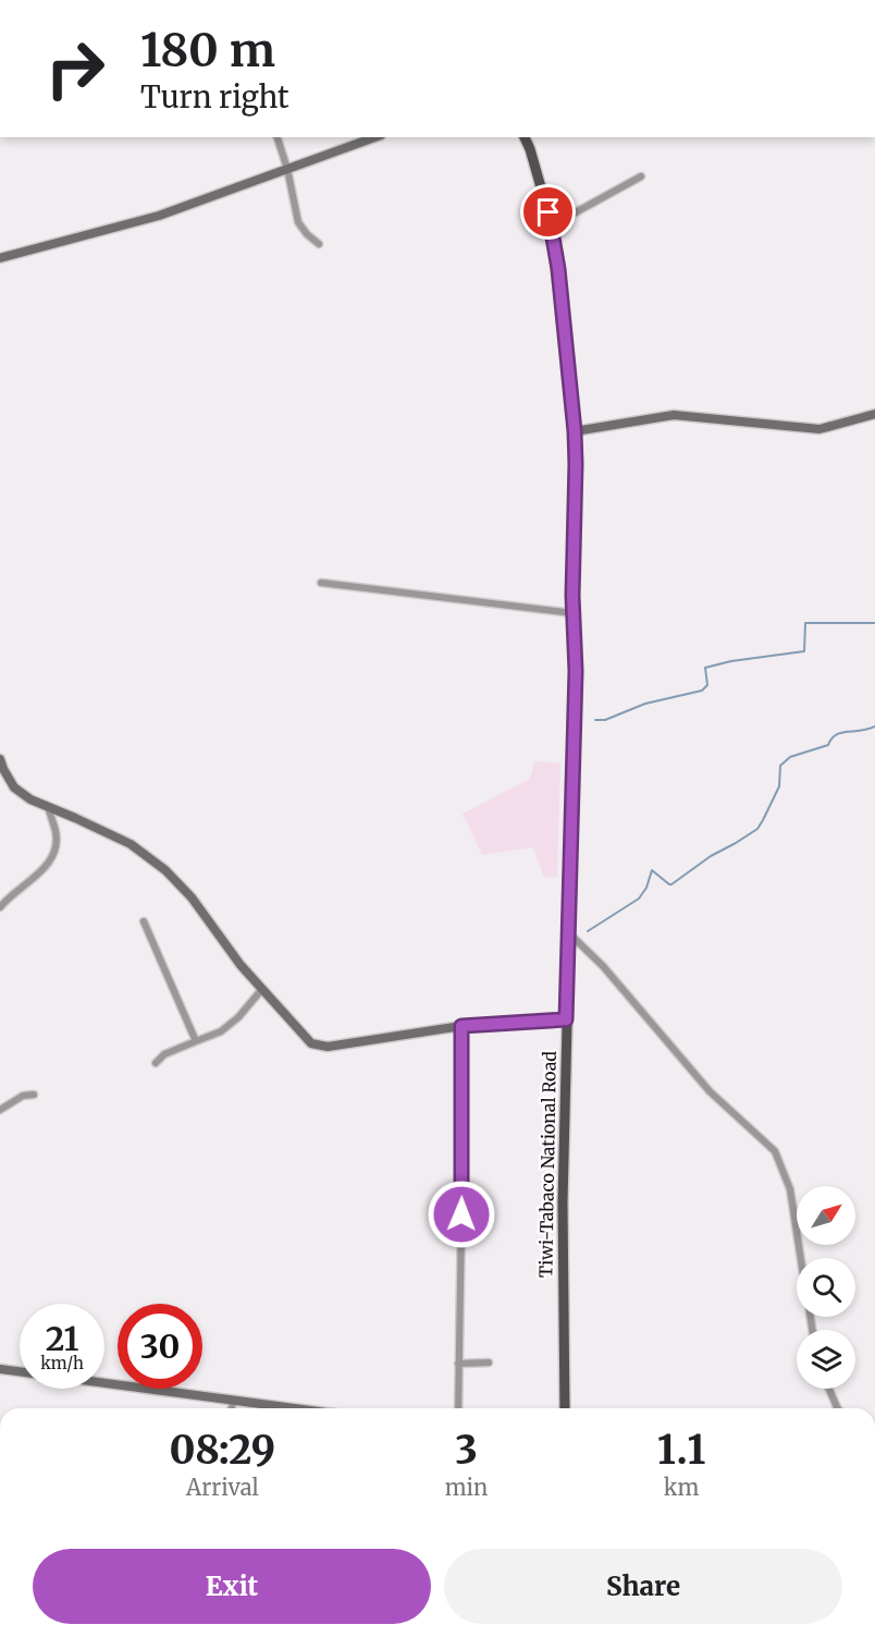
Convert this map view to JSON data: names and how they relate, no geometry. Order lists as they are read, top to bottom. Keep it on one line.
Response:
{"streets":{"main road":["Tiwi-Tabaco National Road"]},"north":"top right","page":{"turn":["180 m","Turn right"],"speed":"21 km/h","limit":"30","eta":["08:29","Arrival","3","min","1.1","km"],"buttons":["Exit","Share"]}}
